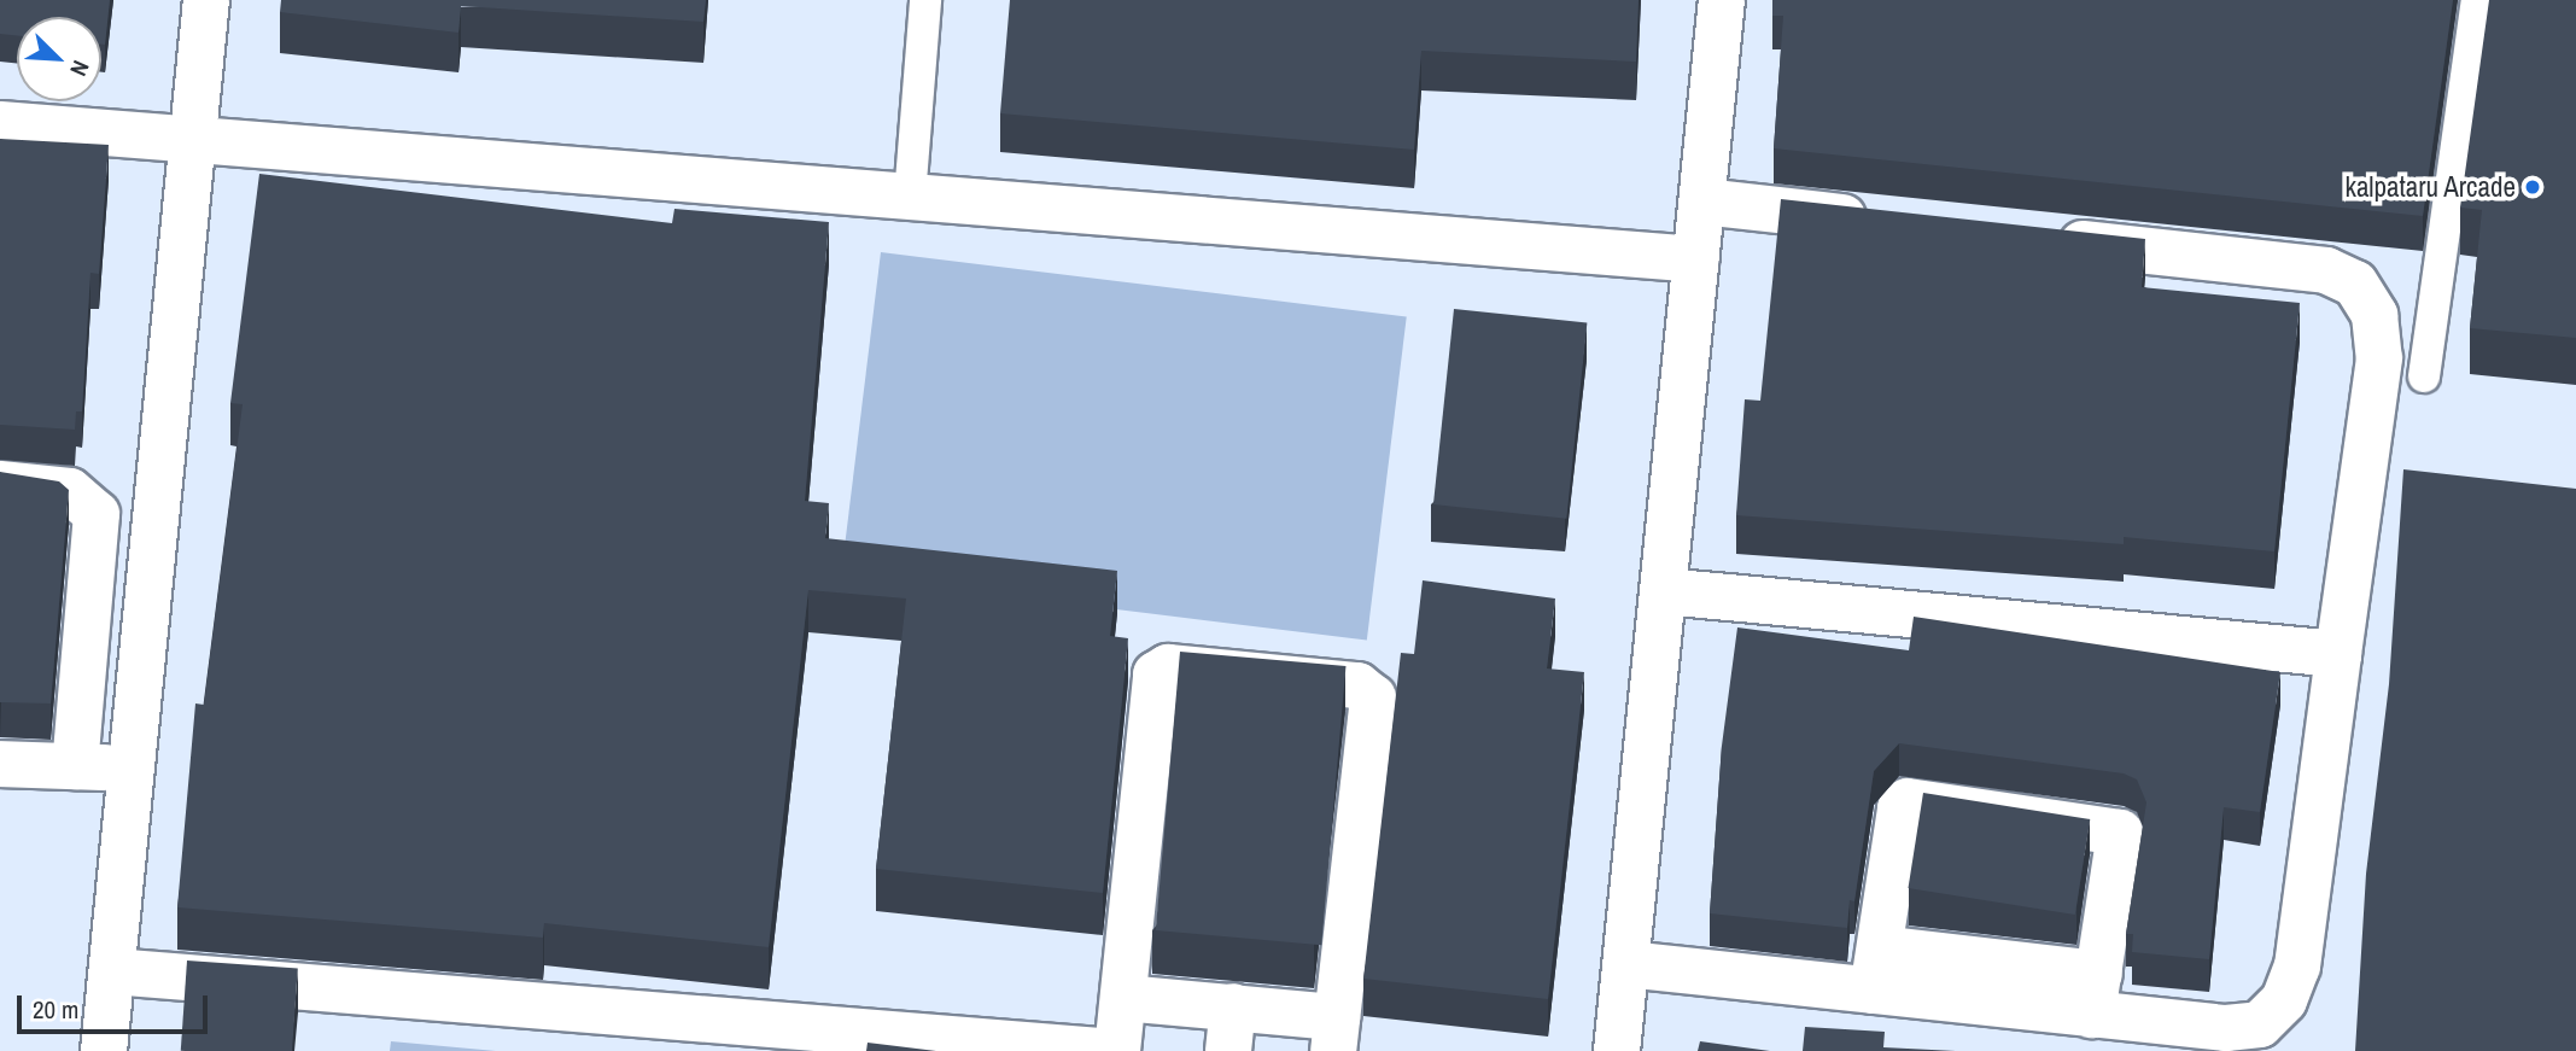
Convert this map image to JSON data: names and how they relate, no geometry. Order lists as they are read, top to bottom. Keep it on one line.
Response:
{"places":["kalpataru Arcade"],"scale_bar":"20 m","north":"bottom right"}
